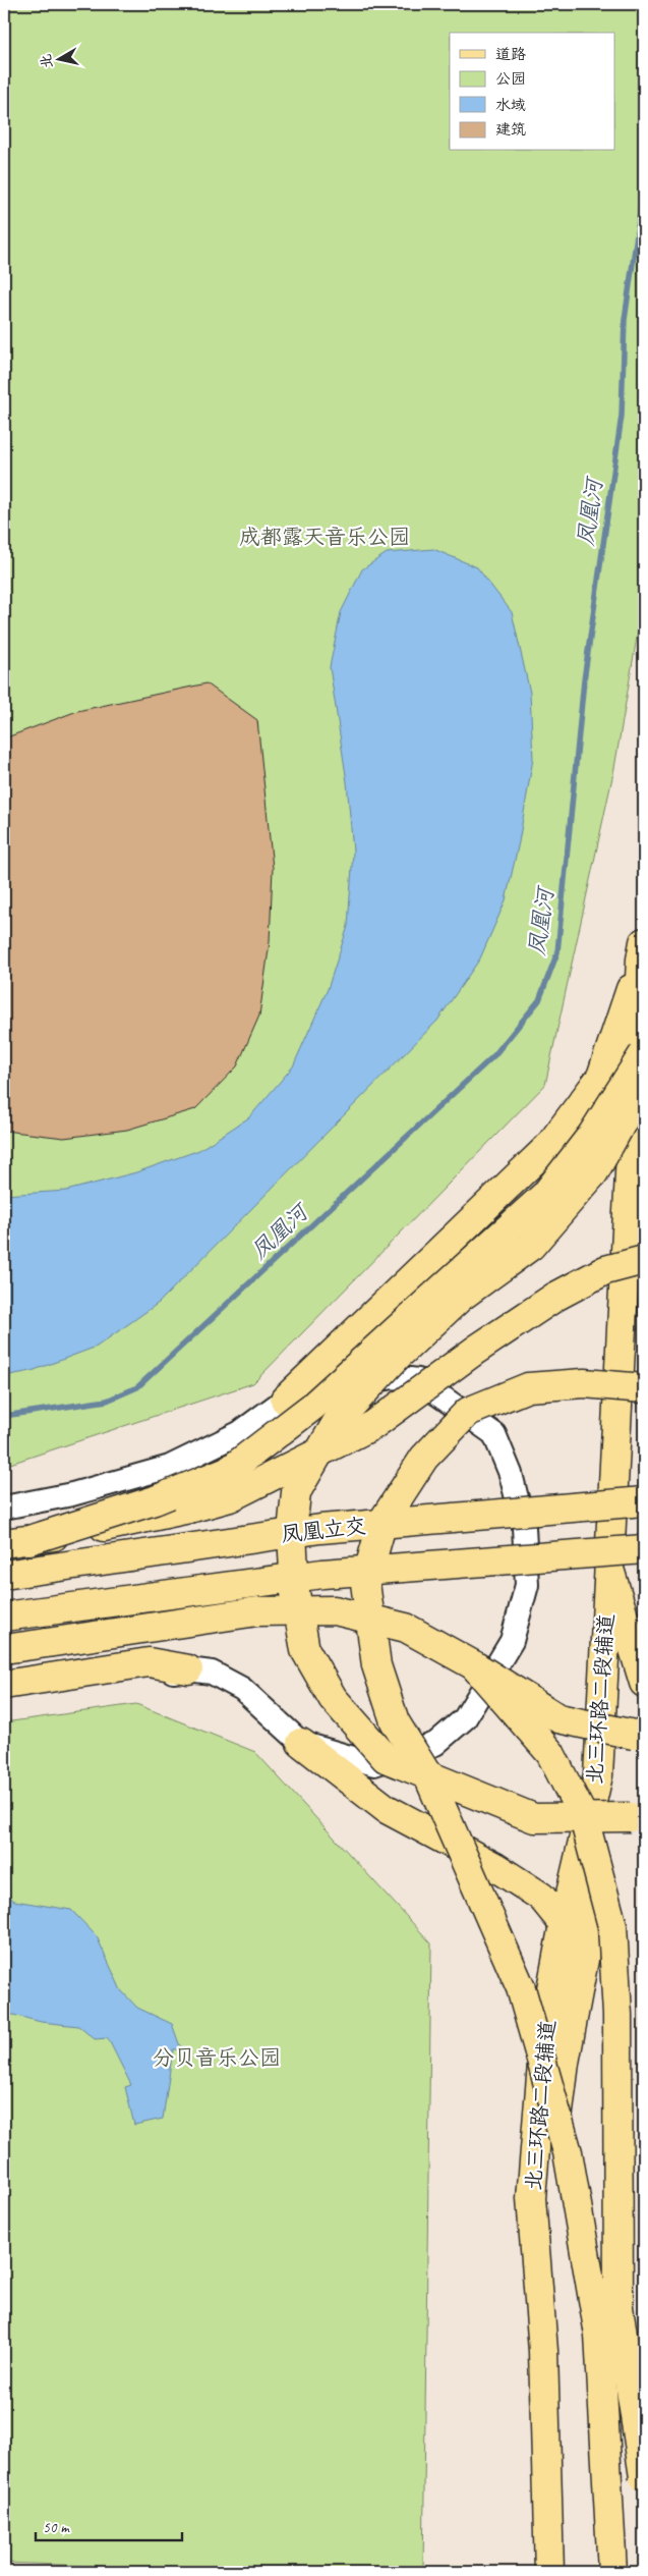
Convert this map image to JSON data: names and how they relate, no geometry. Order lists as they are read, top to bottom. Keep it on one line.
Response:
{"streets":{"main road":["凤凰立交","北三环路二段辅道"]},"water":["凤凰河"],"parks":["成都露天音乐公园","分贝音乐公园"],"legend":["道路","公园","水域","建筑"],"scale_bar":"50 m","north":"left"}
